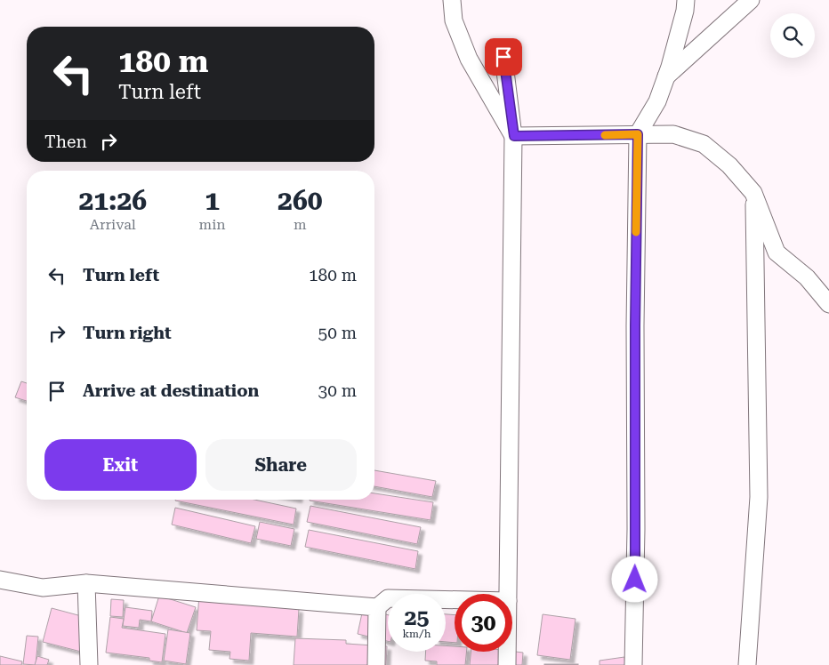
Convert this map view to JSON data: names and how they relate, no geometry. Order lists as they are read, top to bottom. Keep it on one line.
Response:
{"page":{"turn":["180 m","Turn left"],"then":"Then","eta":["21:26","Arrival","1","min","260","m"],"list":[{"name":"Turn left","value":"180 m"},{"name":"Turn right","value":"50 m"},{"name":"Arrive at destination","value":"30 m"}],"buttons":["Exit","Share"],"speed":"25 km/h","limit":"30"}}
